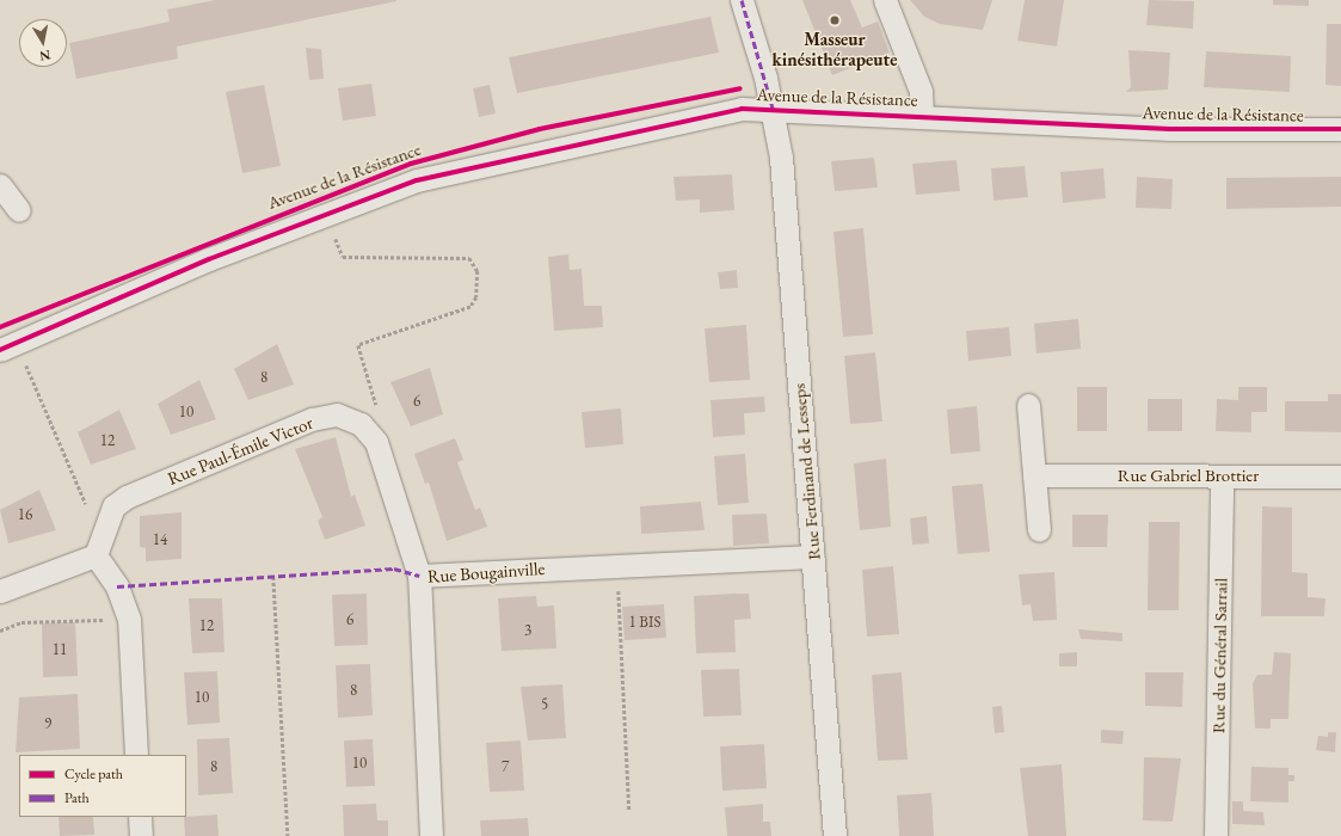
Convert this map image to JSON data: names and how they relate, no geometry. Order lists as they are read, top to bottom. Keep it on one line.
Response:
{"streets":{"street":["Avenue de la Résistance","Rue Paul-Émile Victor","Rue Ferdinand de Lesseps","Rue Gabriel Brottier","Rue Bougainville","Rue du Général Sarrail"]},"crossings":[["Avenue de la Résistance","Rue Ferdinand de Lesseps"],["Rue Ferdinand de Lesseps","Rue Bougainville"],["Rue Gabriel Brottier","Rue du Général Sarrail"]],"places":["Masseur kinésithérapeute"],"house_numbers":["8","6","10","12","16","14","6","1 BIS","12","3","11","8","10","5","9","10","8","7"],"legend":["Cycle path","Path"],"north":"bottom"}
